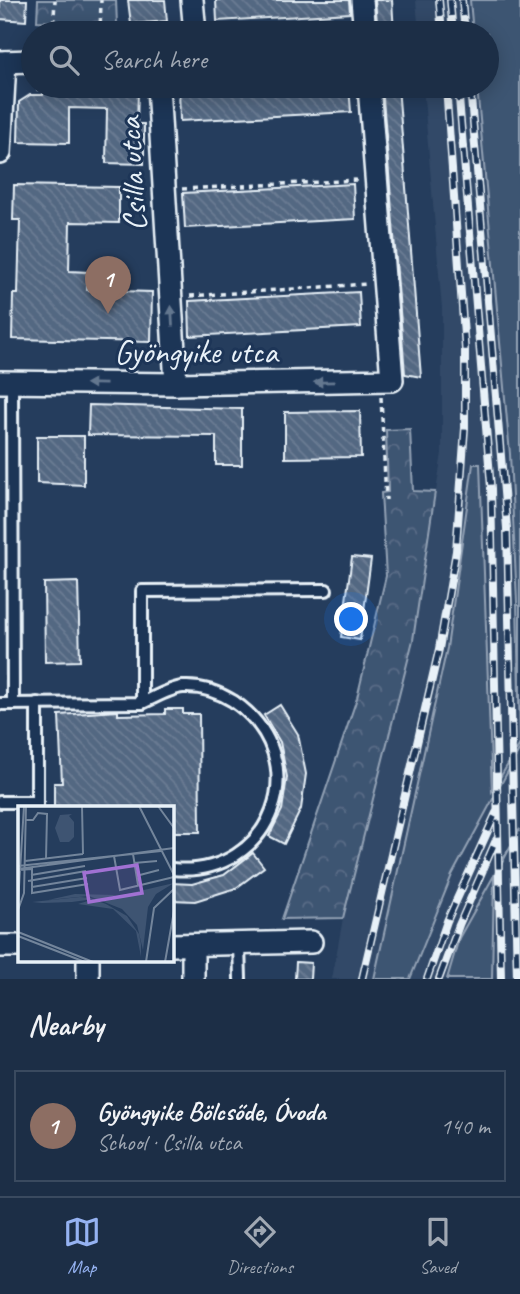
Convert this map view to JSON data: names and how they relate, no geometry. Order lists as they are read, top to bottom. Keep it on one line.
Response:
{"streets":{"street":["Csilla utca","Gyöngyike utca"]},"crossings":[["Csilla utca","Gyöngyike utca"]],"one_way":["Csilla utca","Gyöngyike utca"],"page":{"search":"Search here","pins":"1","heading":"Nearby","list":[{"mark":"1","name":"Gyöngyike Bölcsőde, Óvoda","note":"School · Csilla utca","value":"140 m"}],"nav":["Map","Directions","Saved"]}}
